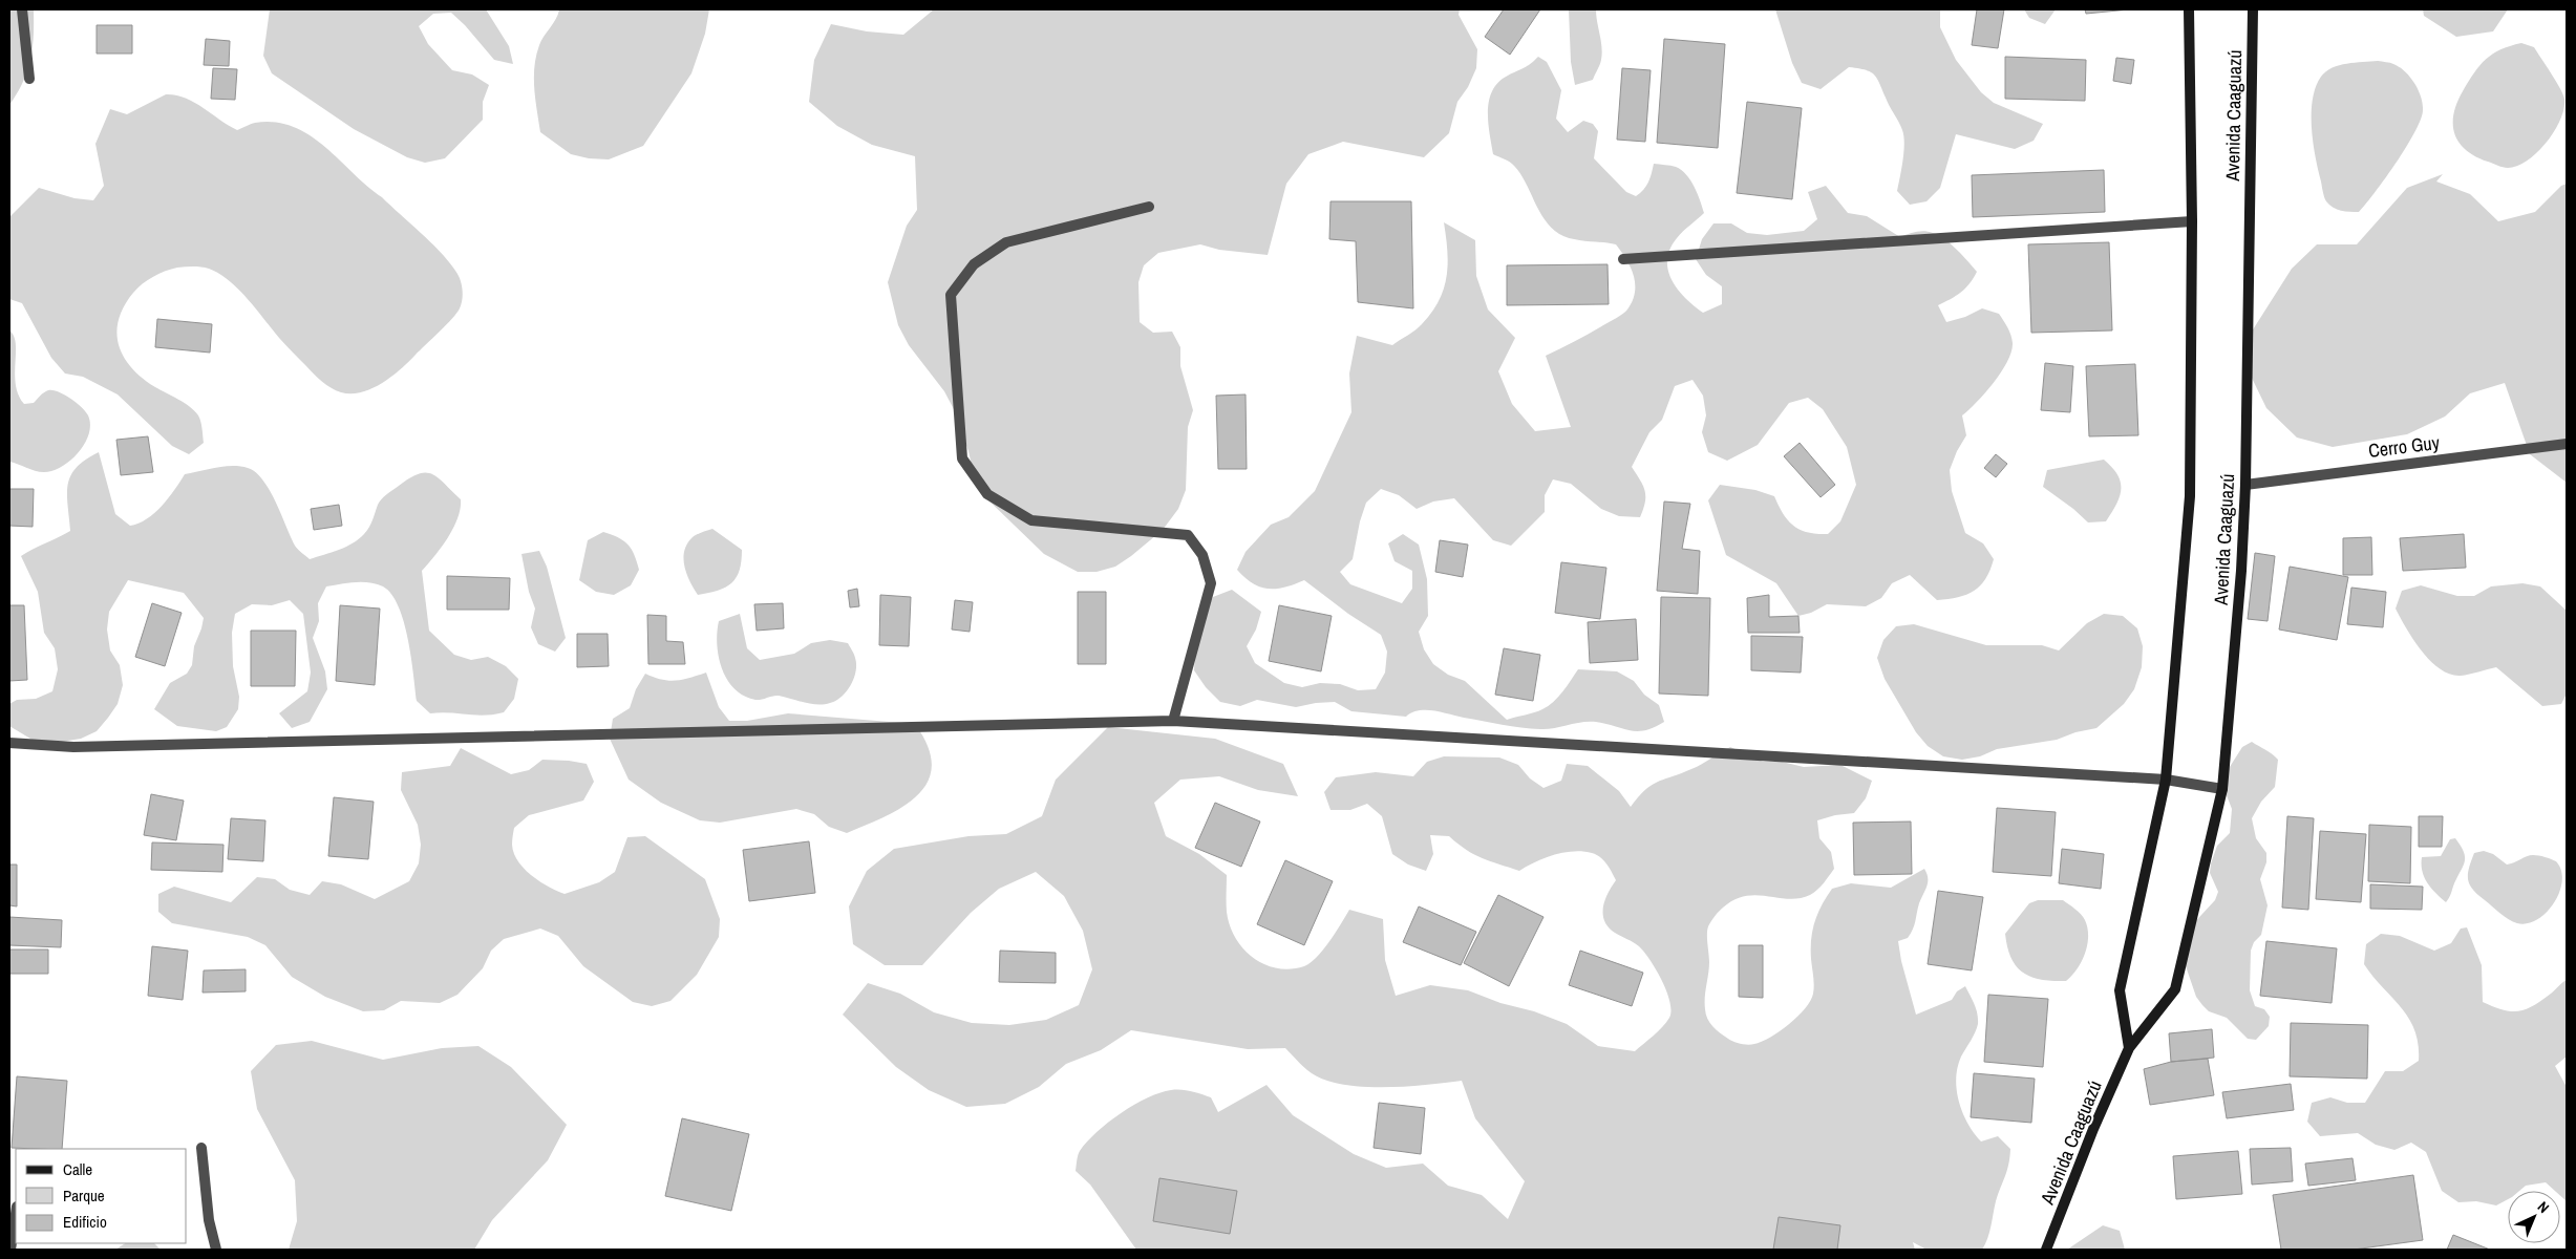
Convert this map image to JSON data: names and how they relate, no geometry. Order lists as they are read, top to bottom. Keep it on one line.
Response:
{"streets":{"street":["Avenida Caaguazú","Cerro Guy"]},"crossings":[["Avenida Caaguazú","Cerro Guy"]],"legend":["Calle","Parque","Edificio"],"north":"top right"}
